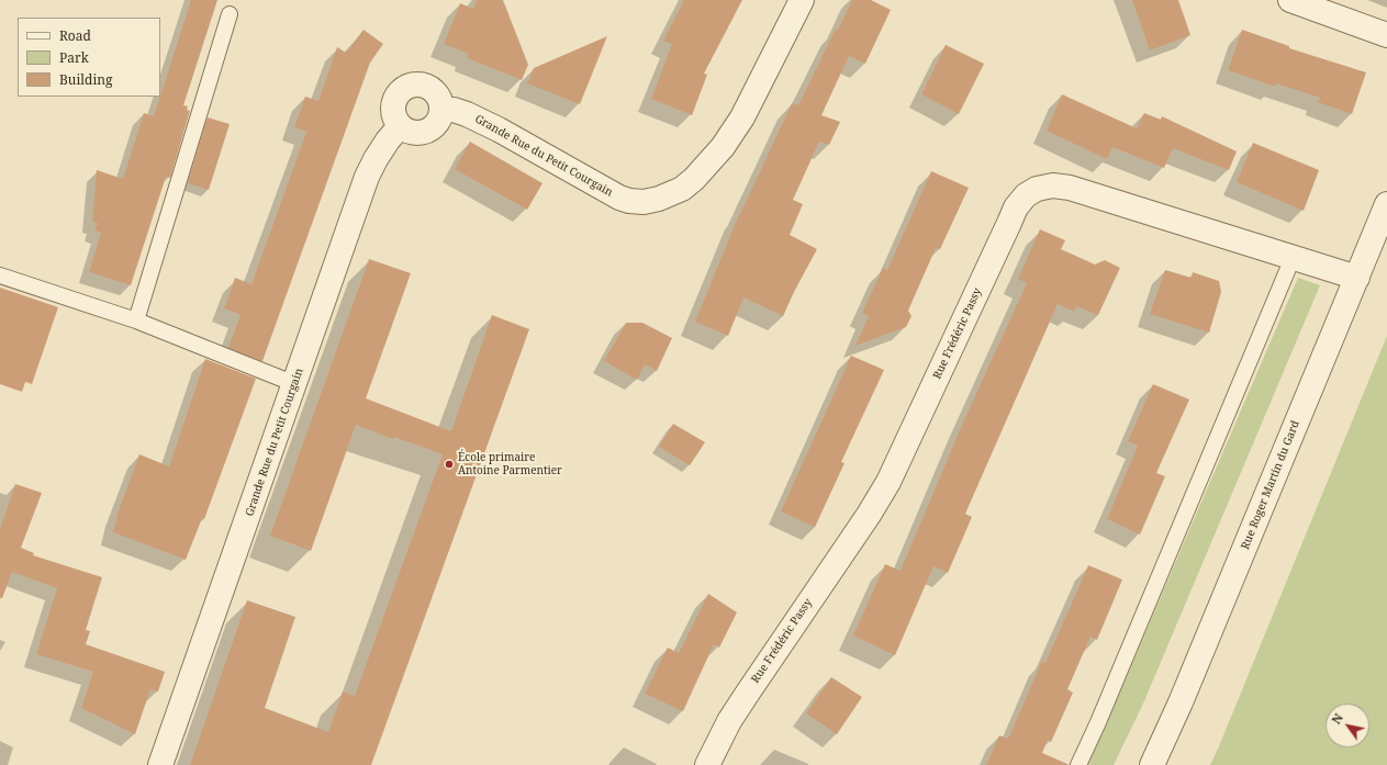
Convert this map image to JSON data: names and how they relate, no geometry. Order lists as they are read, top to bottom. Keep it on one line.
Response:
{"streets":{"street":["Grande Rue du Petit Courgain","Rue Frédéric Passy","Rue Roger Martin du Gard"]},"crossings":[["Rue Frédéric Passy","Rue Roger Martin du Gard"]],"places":["École primaire Antoine Parmentier"],"legend":["Road","Park","Building"],"north":"top left"}
